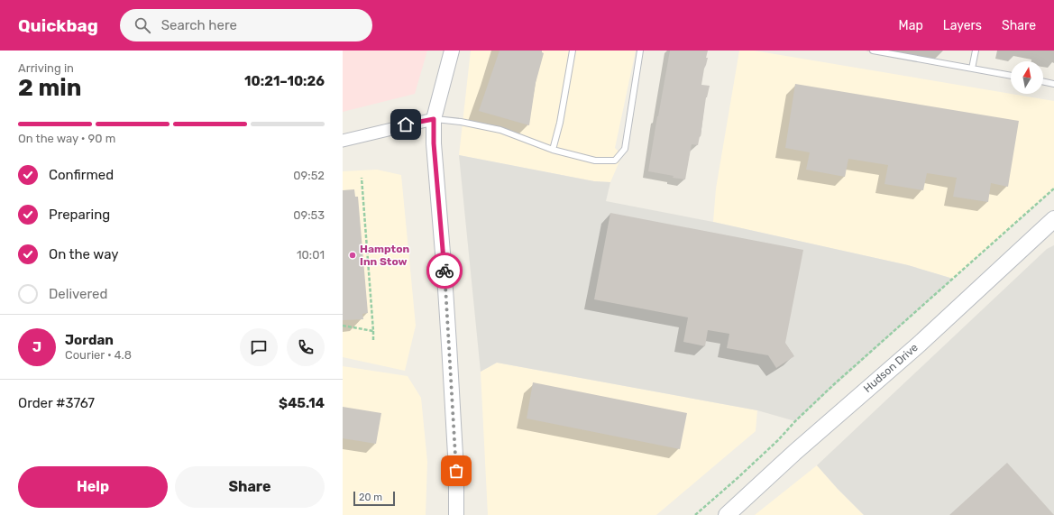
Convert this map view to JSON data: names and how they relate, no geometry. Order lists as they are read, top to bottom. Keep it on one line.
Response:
{"streets":{"main road":["Hudson Drive"]},"places":["Hampton Inn Stow"],"scale_bar":"20 m","north":"top","page":{"header":"Quickbag","search":"Search here","nav":["Map","Layers","Share"],"heading":["2 min","Arriving in","10:21–10:26"],"panel":["Jordan","Courier · 4.8","Order #3767","$45.14"],"bar":"On the way · 90 m","list":[["Confirmed","09:52"],["Preparing","09:53"],["On the way","10:01"],"Delivered"],"round":"J","buttons":["Help","Share"],"scale":"20 m"}}
